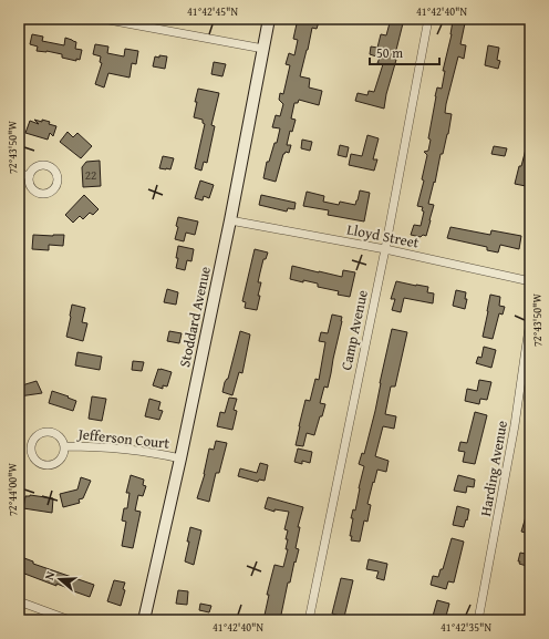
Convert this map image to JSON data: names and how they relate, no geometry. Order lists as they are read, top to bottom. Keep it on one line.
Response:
{"streets":{"street":["Lloyd Street","Stoddard Avenue","Camp Avenue","Jefferson Court","Harding Avenue"]},"crossings":[["Lloyd Street","Stoddard Avenue"],["Lloyd Street","Camp Avenue"],["Stoddard Avenue","Jefferson Court"]],"house_numbers":["22"],"scale_bar":"50 m","north":"left","coordinates":["41°42'45\"N","41°42'40\"N","72°43'50\"W","72°44'00\"W","41°42'35\"N"]}
